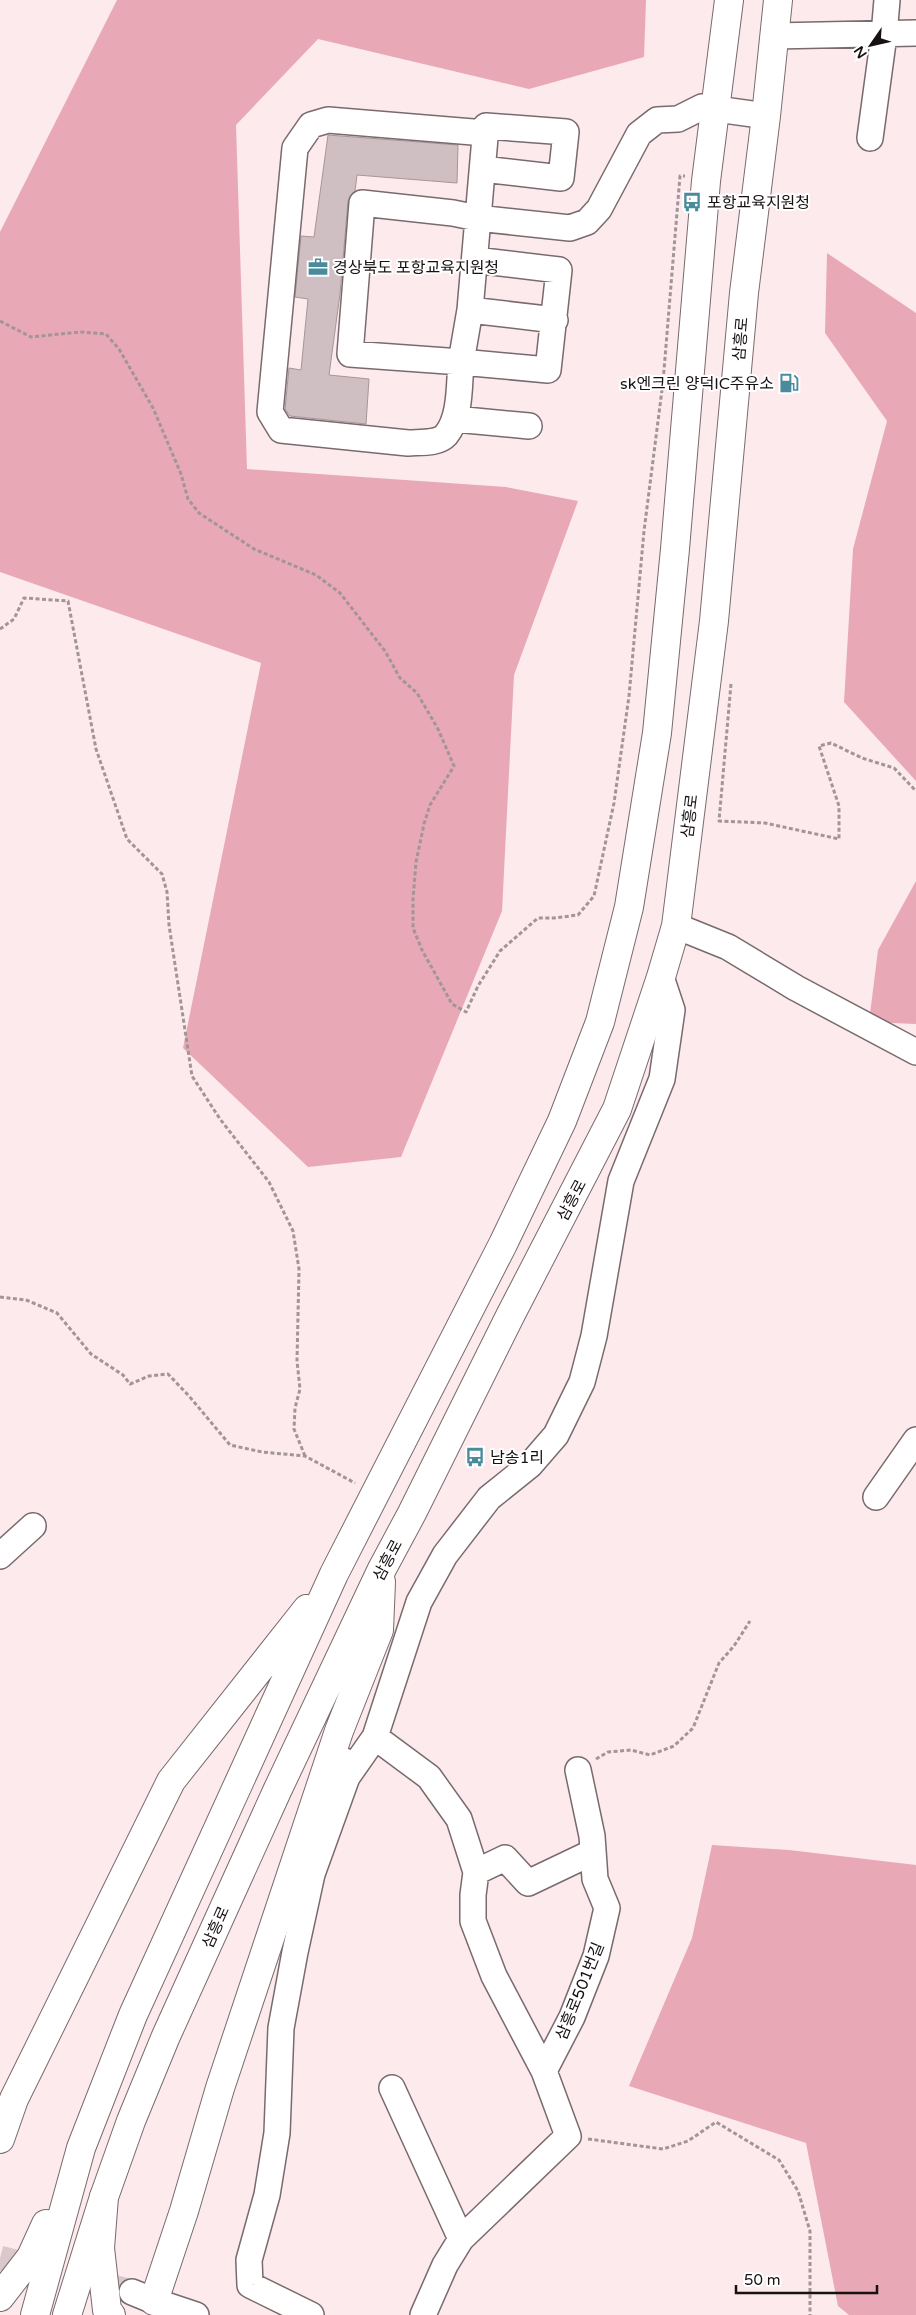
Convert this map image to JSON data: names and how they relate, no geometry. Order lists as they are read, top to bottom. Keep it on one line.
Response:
{"streets":{"main road":["삼흥로"],"street":["삼흥로501번길"]},"places":{"bus stop":["포항교육지원청","남송1리"],"office":["경상북도 포항교육지원청"],"fuel station":["sk엔크린 양덕IC주유소"]},"scale_bar":"50 m","north":"bottom left"}
